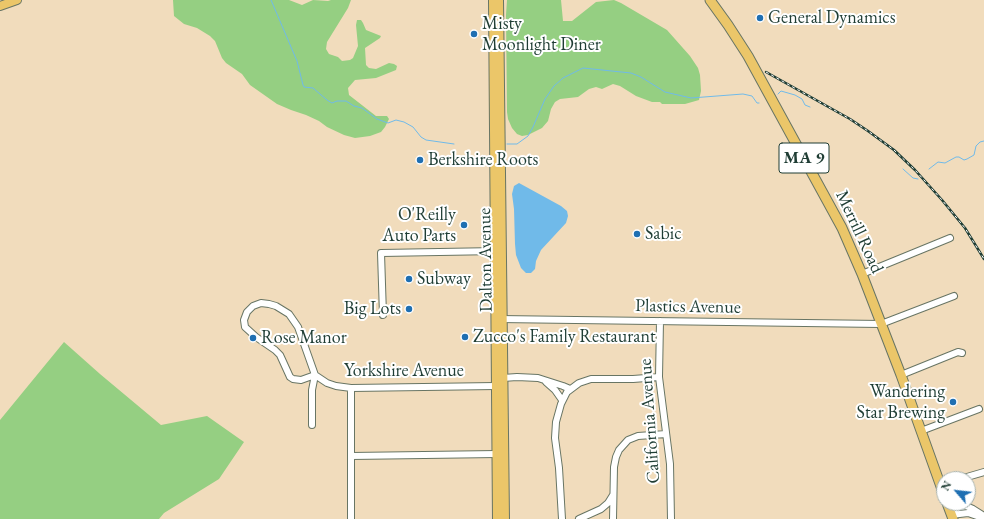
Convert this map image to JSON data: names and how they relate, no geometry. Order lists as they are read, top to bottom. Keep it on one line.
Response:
{"streets":{"highway":["MA 9","Merrill Road"],"main road":["Dalton Avenue"],"street":["Plastics Avenue","Yorkshire Avenue","California Avenue"]},"crossings":[["Merrill Road","Plastics Avenue"],["Dalton Avenue","Plastics Avenue"],["Dalton Avenue","Yorkshire Avenue"],["Plastics Avenue","California Avenue"]],"places":["General Dynamics","Misty Moonlight Diner","Berkshire Roots","O'Reilly Auto Parts","Sabic","Subway","Big Lots","Zucco's Family Restaurant","Rose Manor","Wandering Star Brewing"],"north":"top left"}
